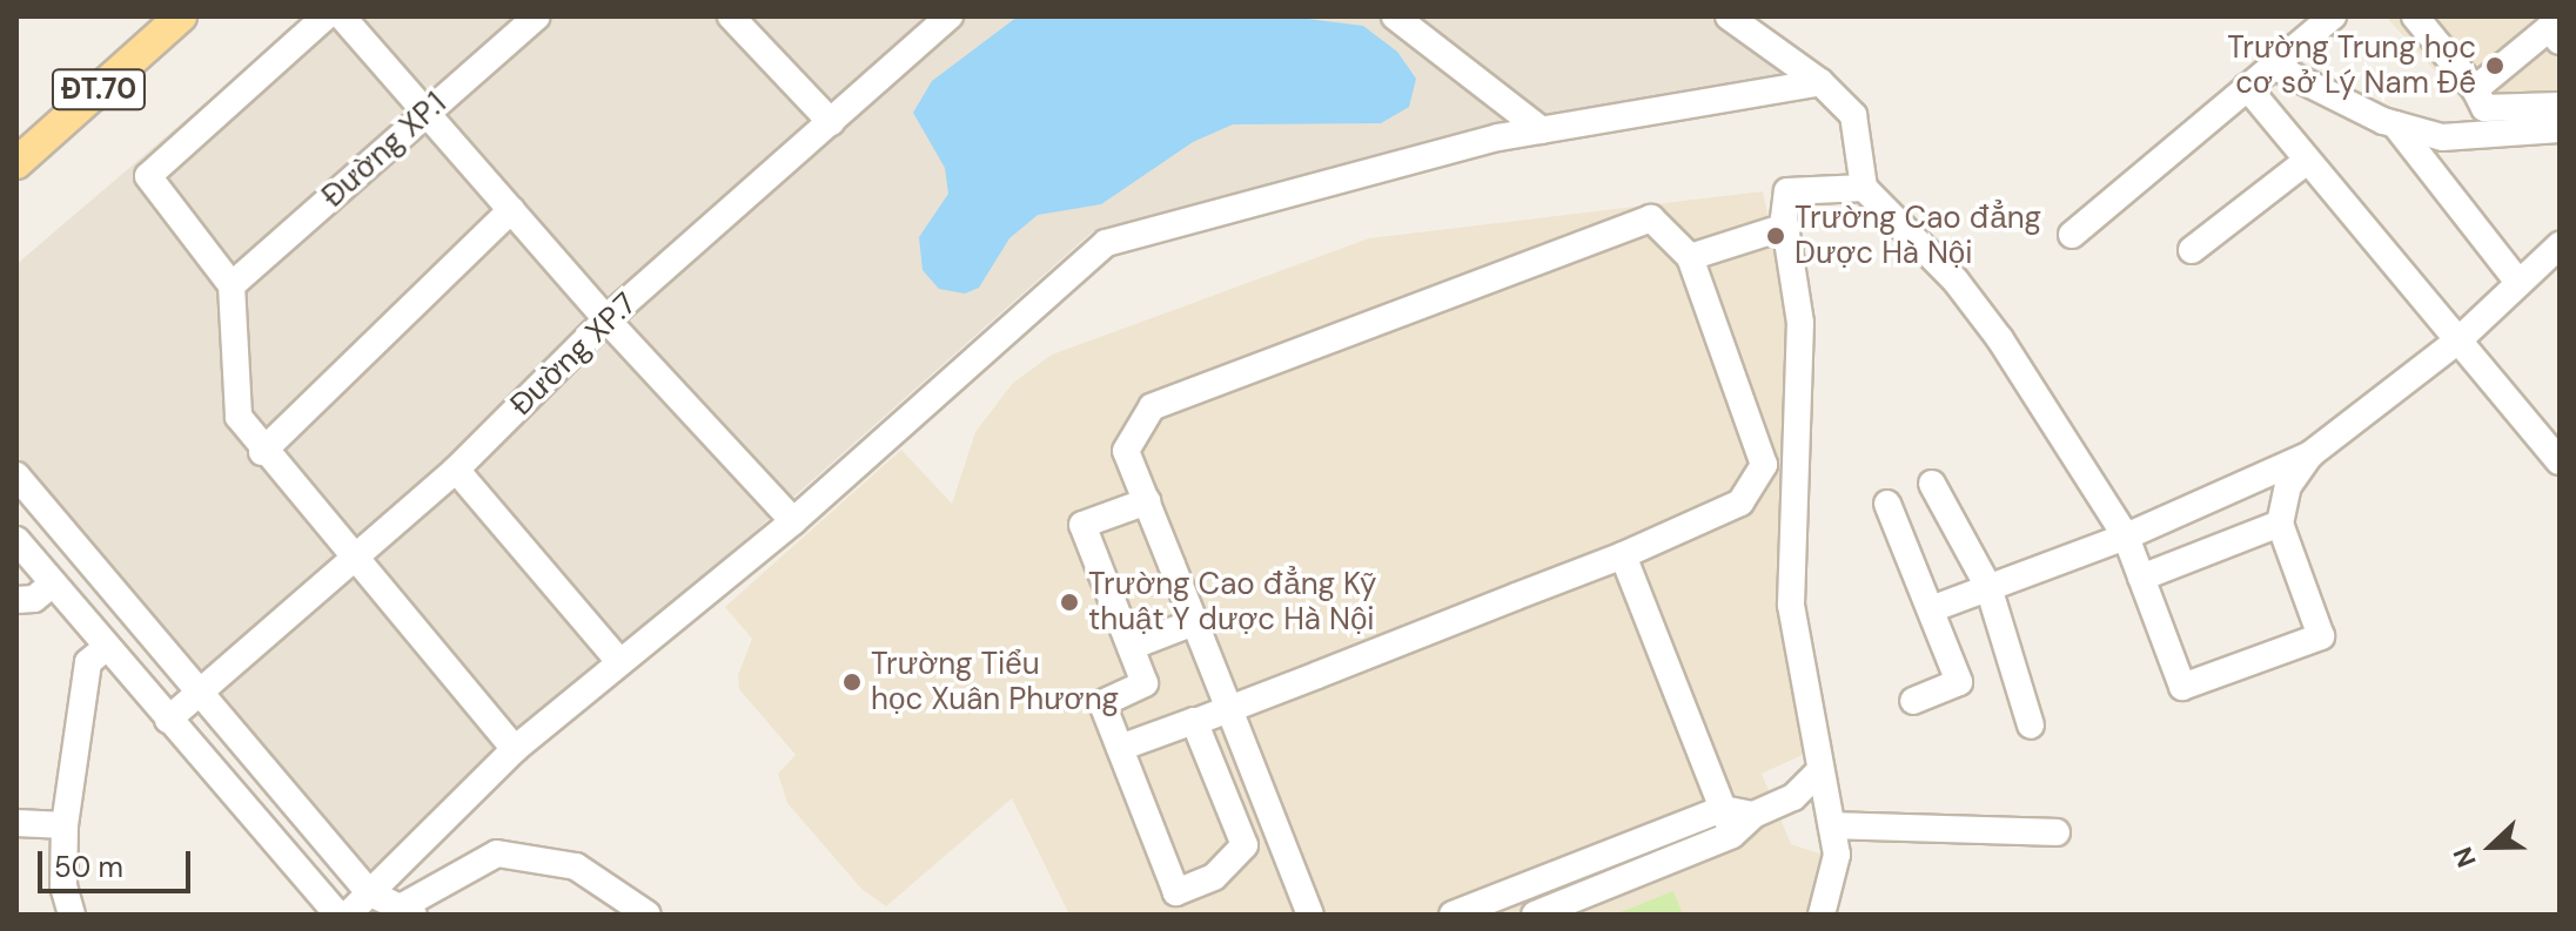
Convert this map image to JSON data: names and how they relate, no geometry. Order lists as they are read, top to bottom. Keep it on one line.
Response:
{"streets":{"main road":["ĐT.70"],"street":["Đường XP.1","Đường XP.7"]},"places":["Trường Trung học cơ sở Lý Nam Đế","Trường Cao đẳng Dược Hà Nội","Trường Cao đẳng Kỹ thuật Y dược Hà Nội","Trường Tiểu học Xuân Phương"],"scale_bar":"50 m","north":"left"}
